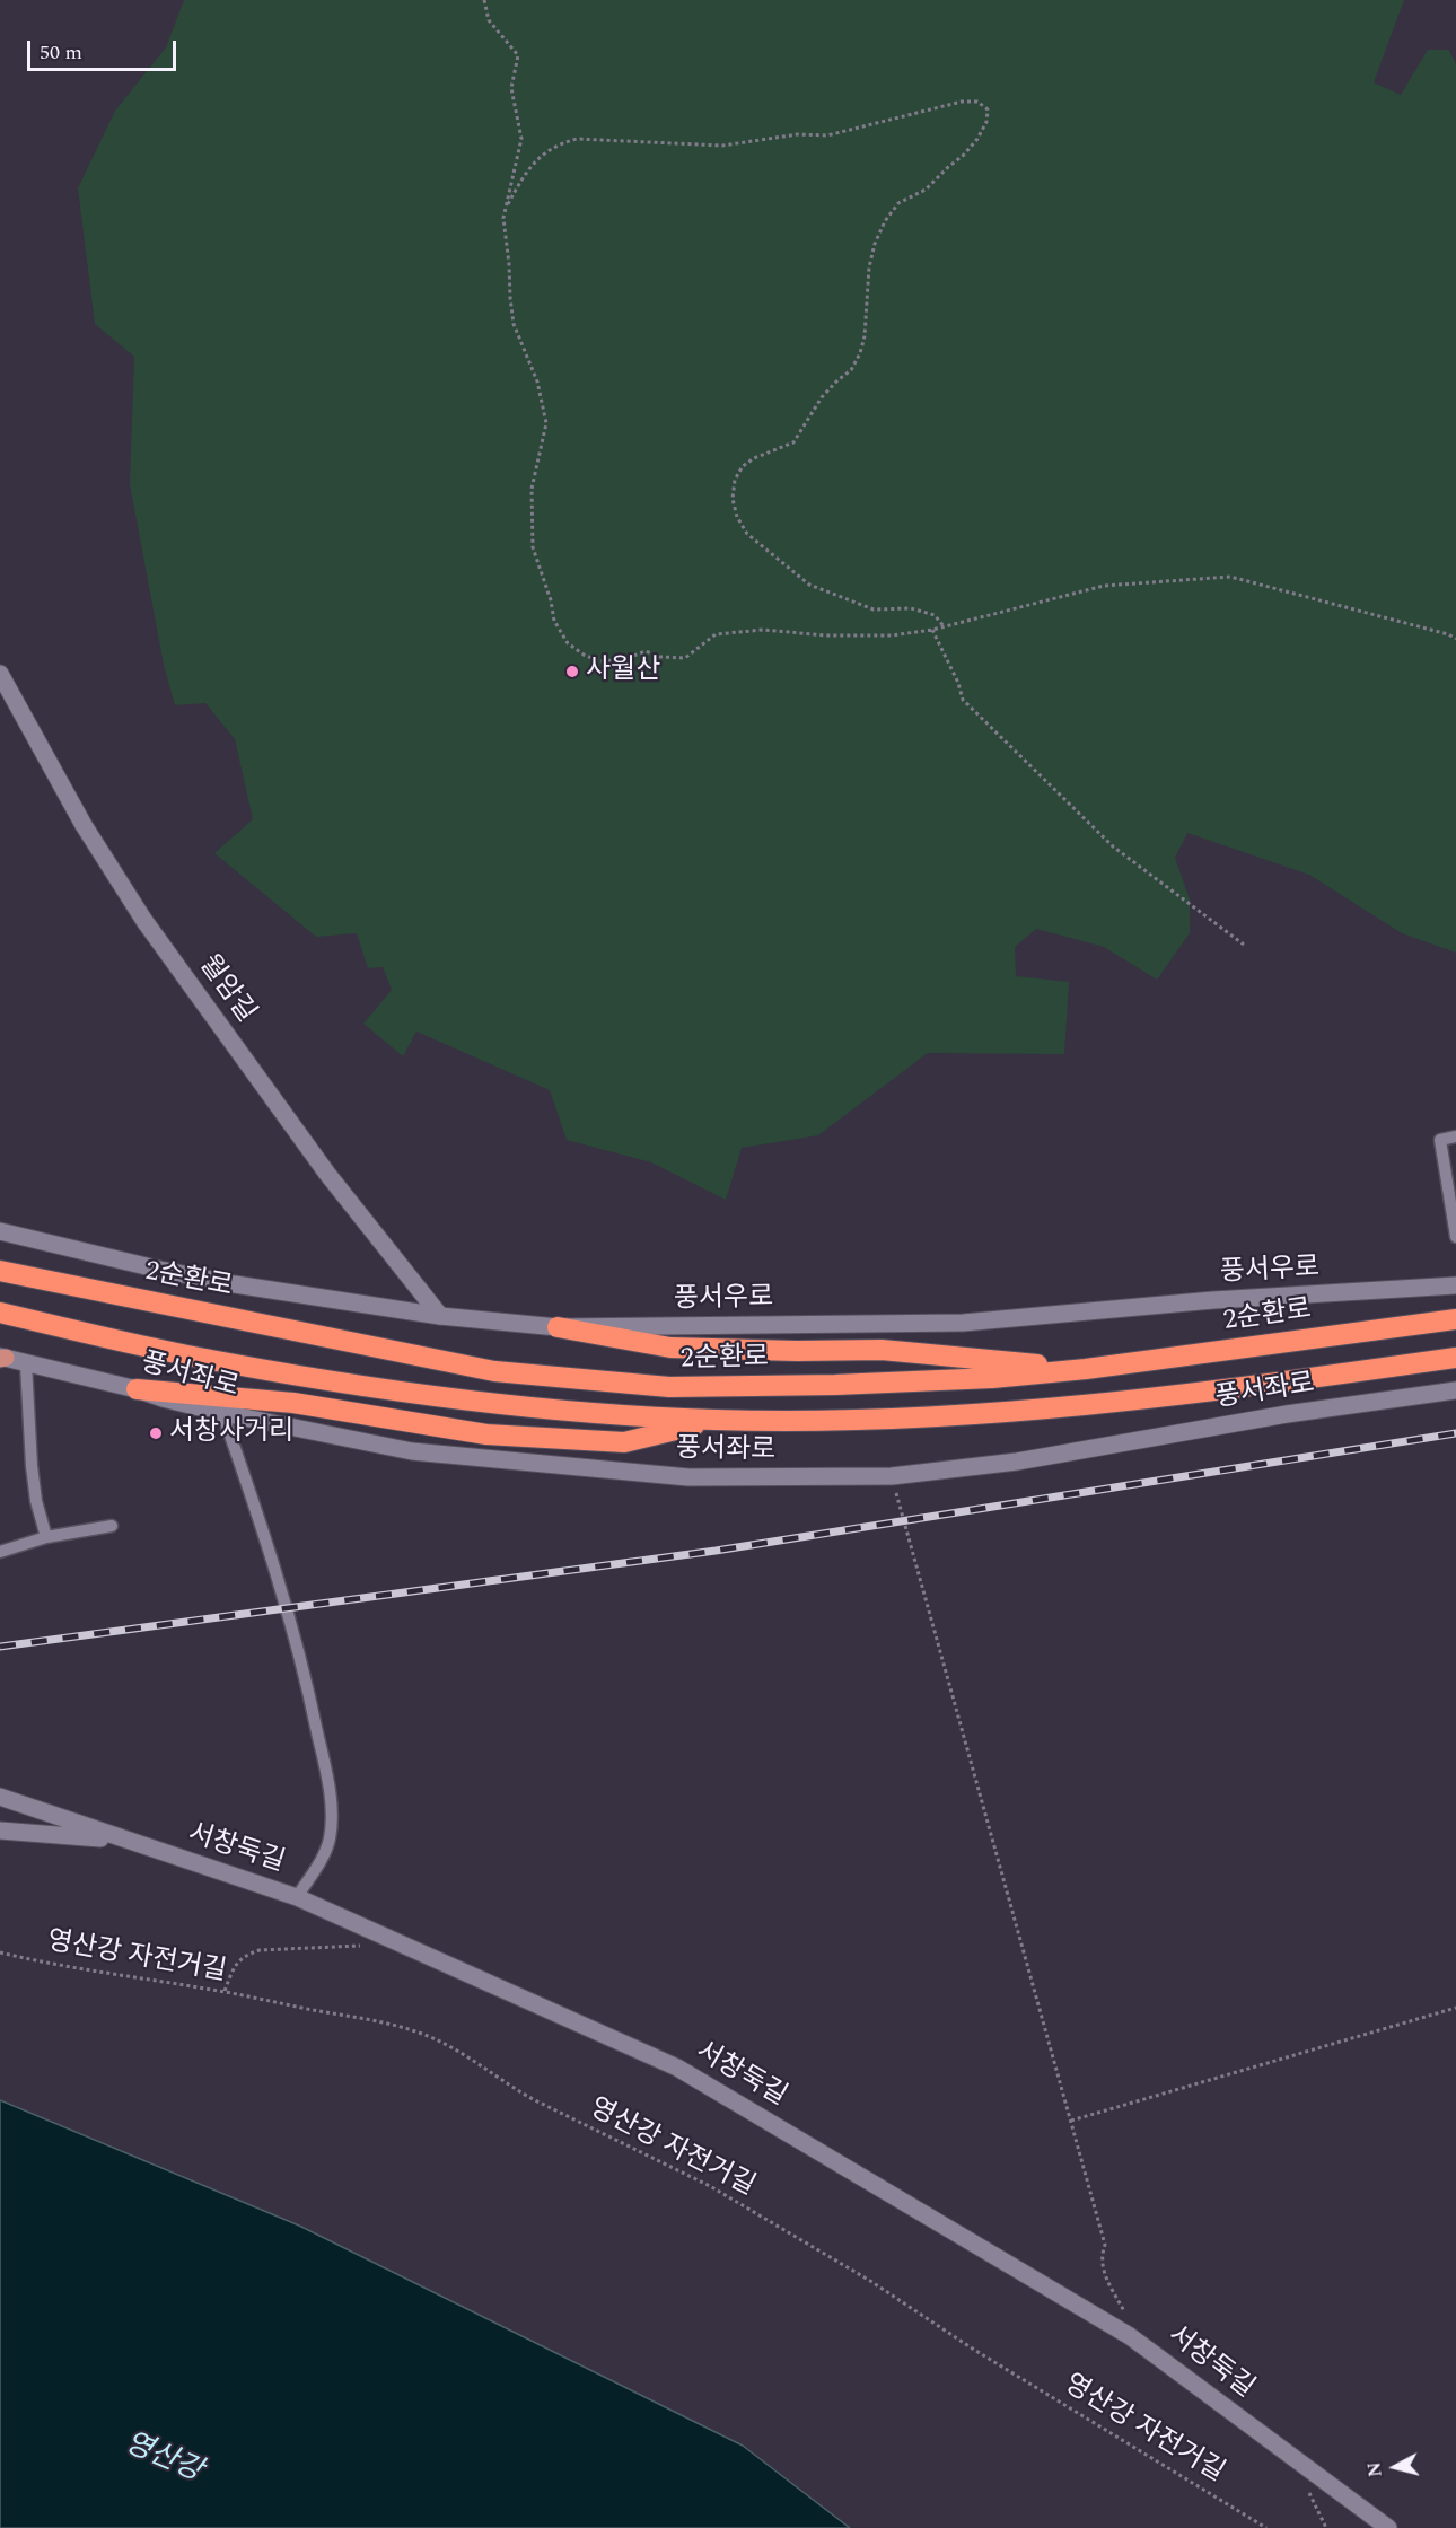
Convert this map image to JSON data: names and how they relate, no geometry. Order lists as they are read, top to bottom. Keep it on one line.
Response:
{"streets":{"highway":["2순환로"],"street":["월암길","풍서우로","풍서좌로","서창둑길"],"path":["영산강 자전거길"]},"crossings":[["월암길","풍서우로"]],"water":["영산강"],"places":["사월산","서창사거리"],"scale_bar":"50 m","north":"left"}
